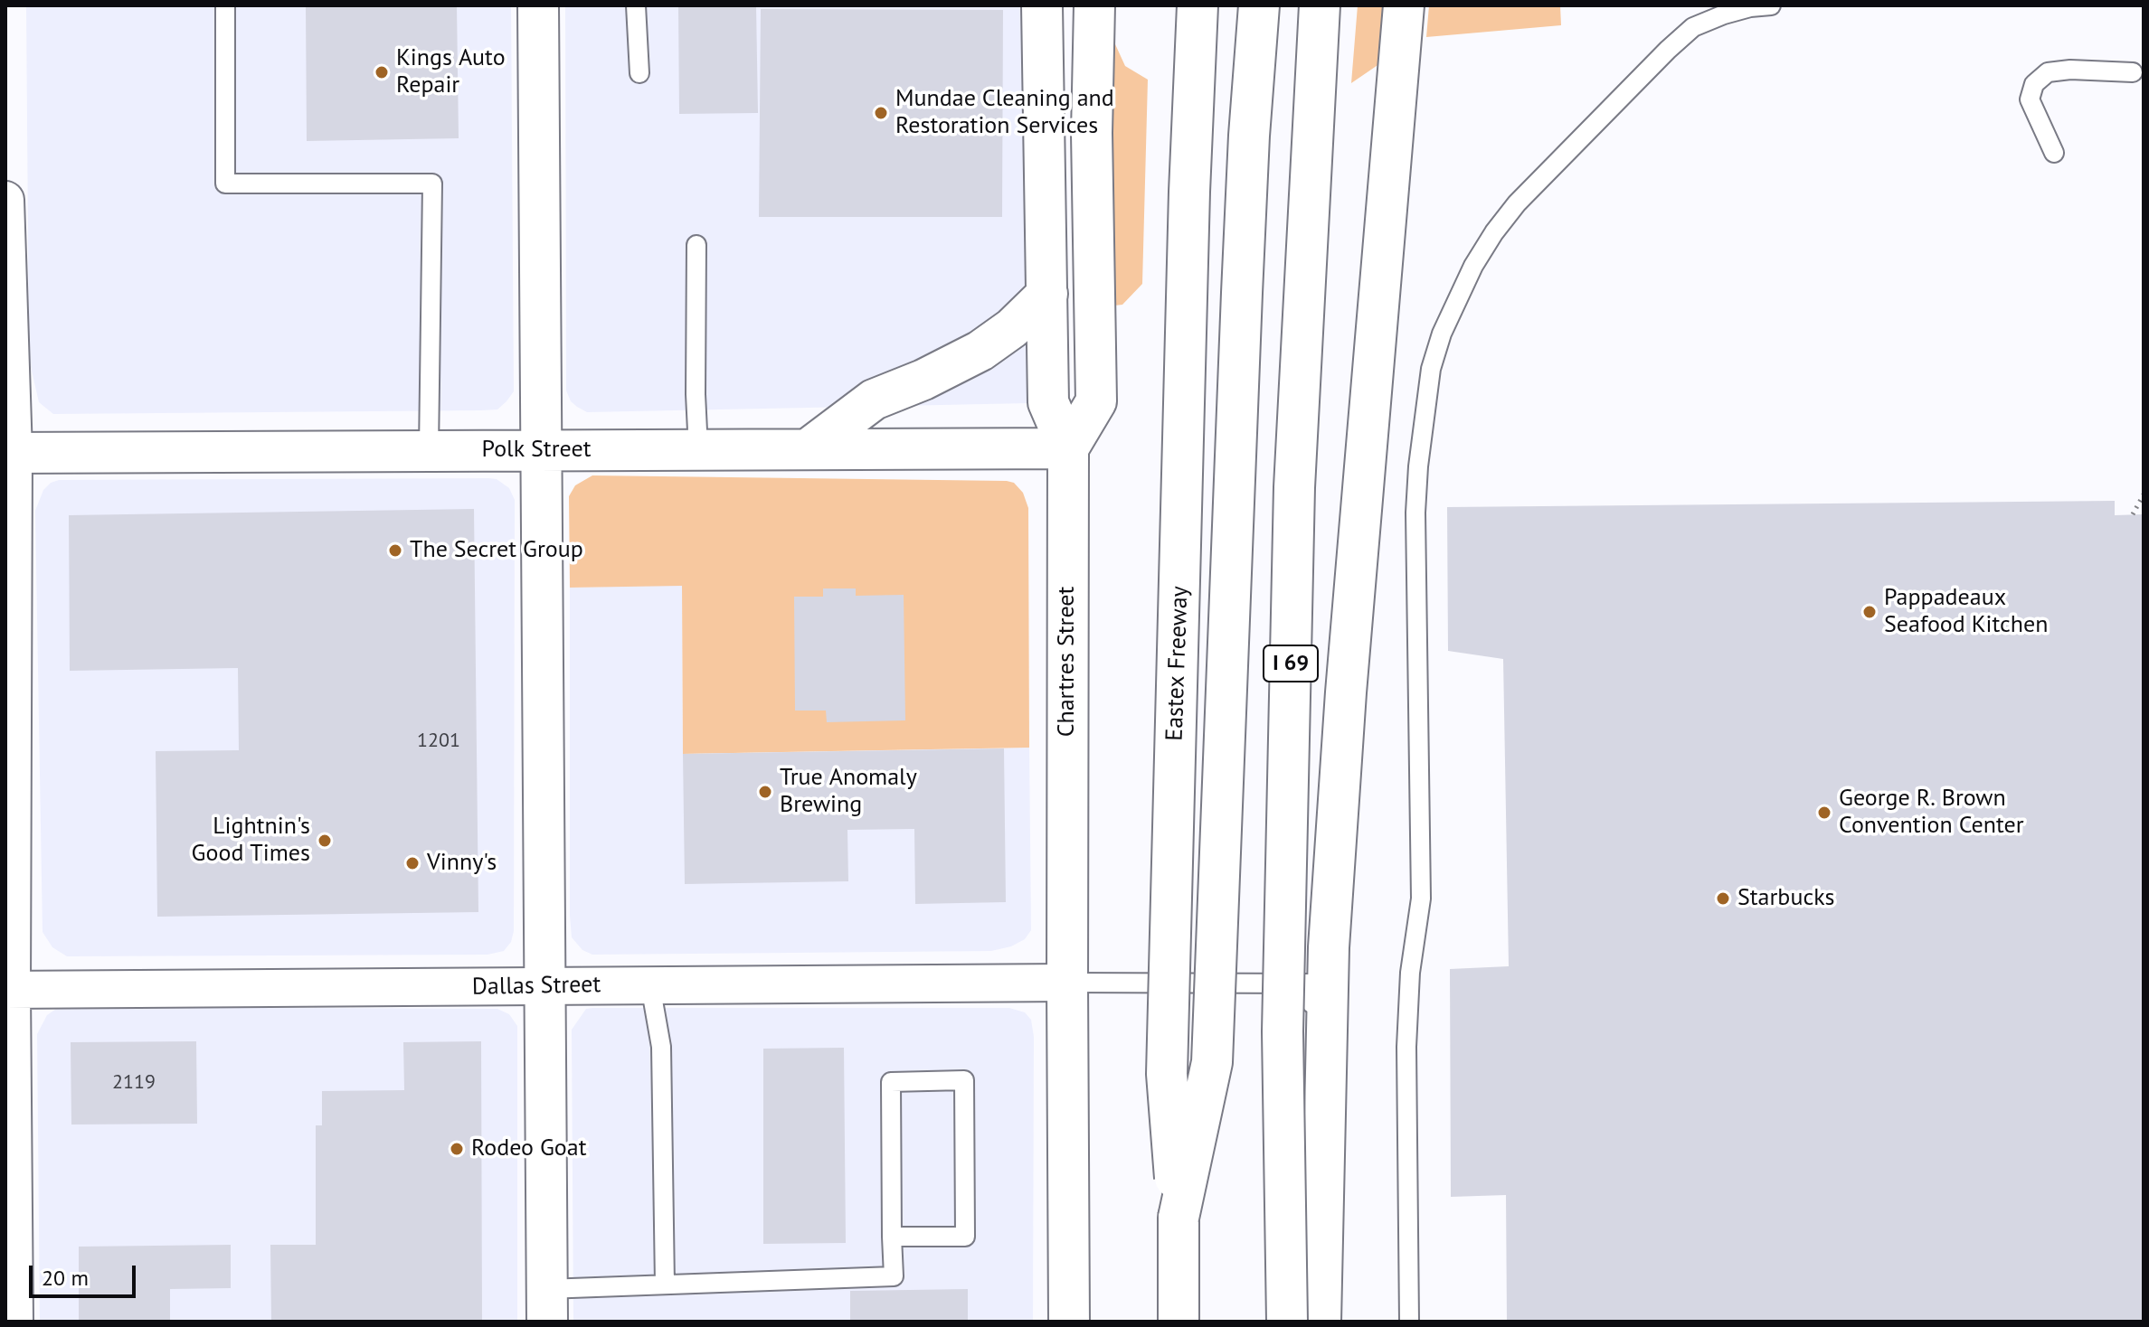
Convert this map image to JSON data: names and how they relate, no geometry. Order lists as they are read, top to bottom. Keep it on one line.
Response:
{"streets":{"main road":["Polk Street","Chartres Street","Eastex Freeway","I 69"],"street":["Dallas Street"]},"crossings":[["Polk Street","Chartres Street"],["Chartres Street","Dallas Street"]],"places":["Kings Auto Repair","Mundae Cleaning and Restoration Services","The Secret Group","Pappadeaux Seafood Kitchen","True Anomaly Brewing","George R. Brown Convention Center","Lightnin's Good Times","Vinny's","Starbucks","Rodeo Goat"],"house_numbers":["1201","2119"],"scale_bar":"20 m"}
